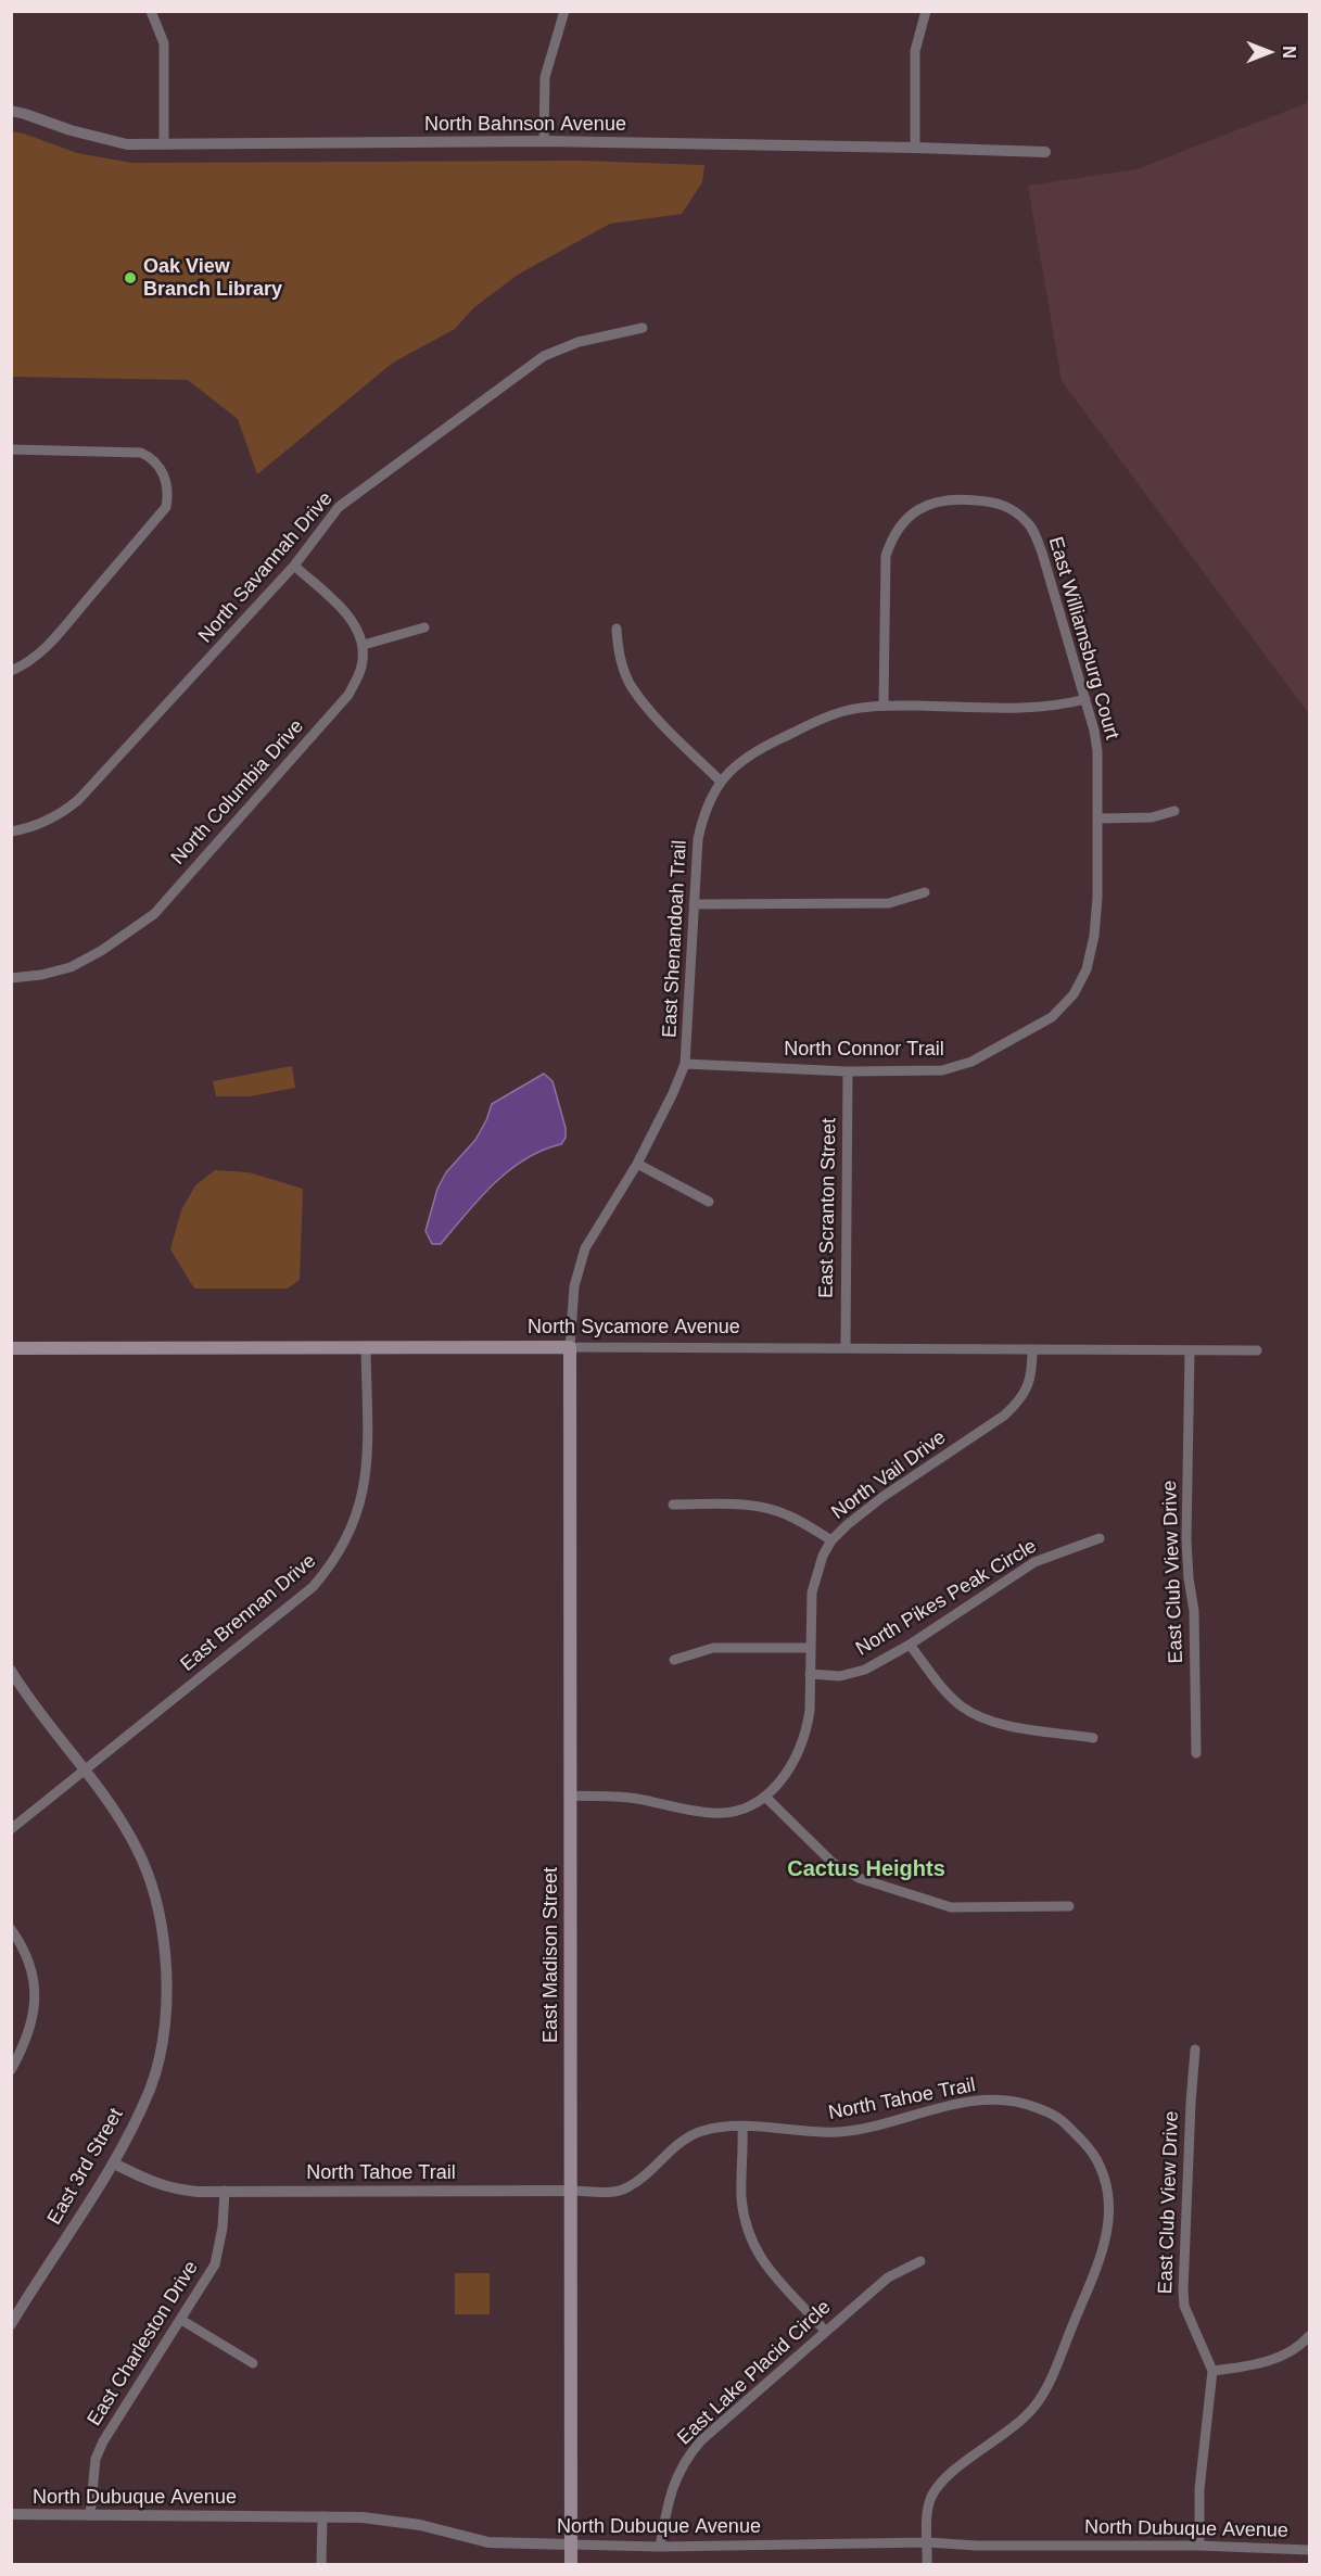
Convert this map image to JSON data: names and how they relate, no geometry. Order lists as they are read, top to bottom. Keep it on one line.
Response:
{"streets":{"main road":["North Sycamore Avenue","East Madison Street"],"street":["North Bahnson Avenue","North Savannah Drive","East Williamsburg Court","North Columbia Drive","East Shenandoah Trail","North Connor Trail","East Scranton Street","North Vail Drive","East Club View Drive","North Pikes Peak Circle","East Brennan Drive","North Tahoe Trail","East 3rd Street","East Charleston Drive","East Lake Placid Circle","North Dubuque Avenue"]},"crossings":[["East Williamsburg Court","East Shenandoah Trail"],["East Williamsburg Court","North Connor Trail"],["East Shenandoah Trail","North Connor Trail"],["East Shenandoah Trail","North Sycamore Avenue"],["East Shenandoah Trail","East Madison Street"],["North Connor Trail","East Scranton Street"],["East Scranton Street","North Sycamore Avenue"],["North Sycamore Avenue","North Vail Drive"],["North Sycamore Avenue","East Club View Drive"],["North Sycamore Avenue","East Brennan Drive"],["North Sycamore Avenue","East Madison Street"],["North Vail Drive","North Pikes Peak Circle"],["North Vail Drive","East Madison Street"],["East Club View Drive","North Dubuque Avenue"],["East Brennan Drive","East 3rd Street"],["East Madison Street","North Tahoe Trail"],["East Madison Street","North Dubuque Avenue"],["North Tahoe Trail","East 3rd Street"],["North Tahoe Trail","East Charleston Drive"],["North Tahoe Trail","North Dubuque Avenue"],["East Charleston Drive","North Dubuque Avenue"],["East Lake Placid Circle","North Dubuque Avenue"]],"districts":["Cactus Heights"],"places":["Oak View Branch Library"],"north":"right"}
